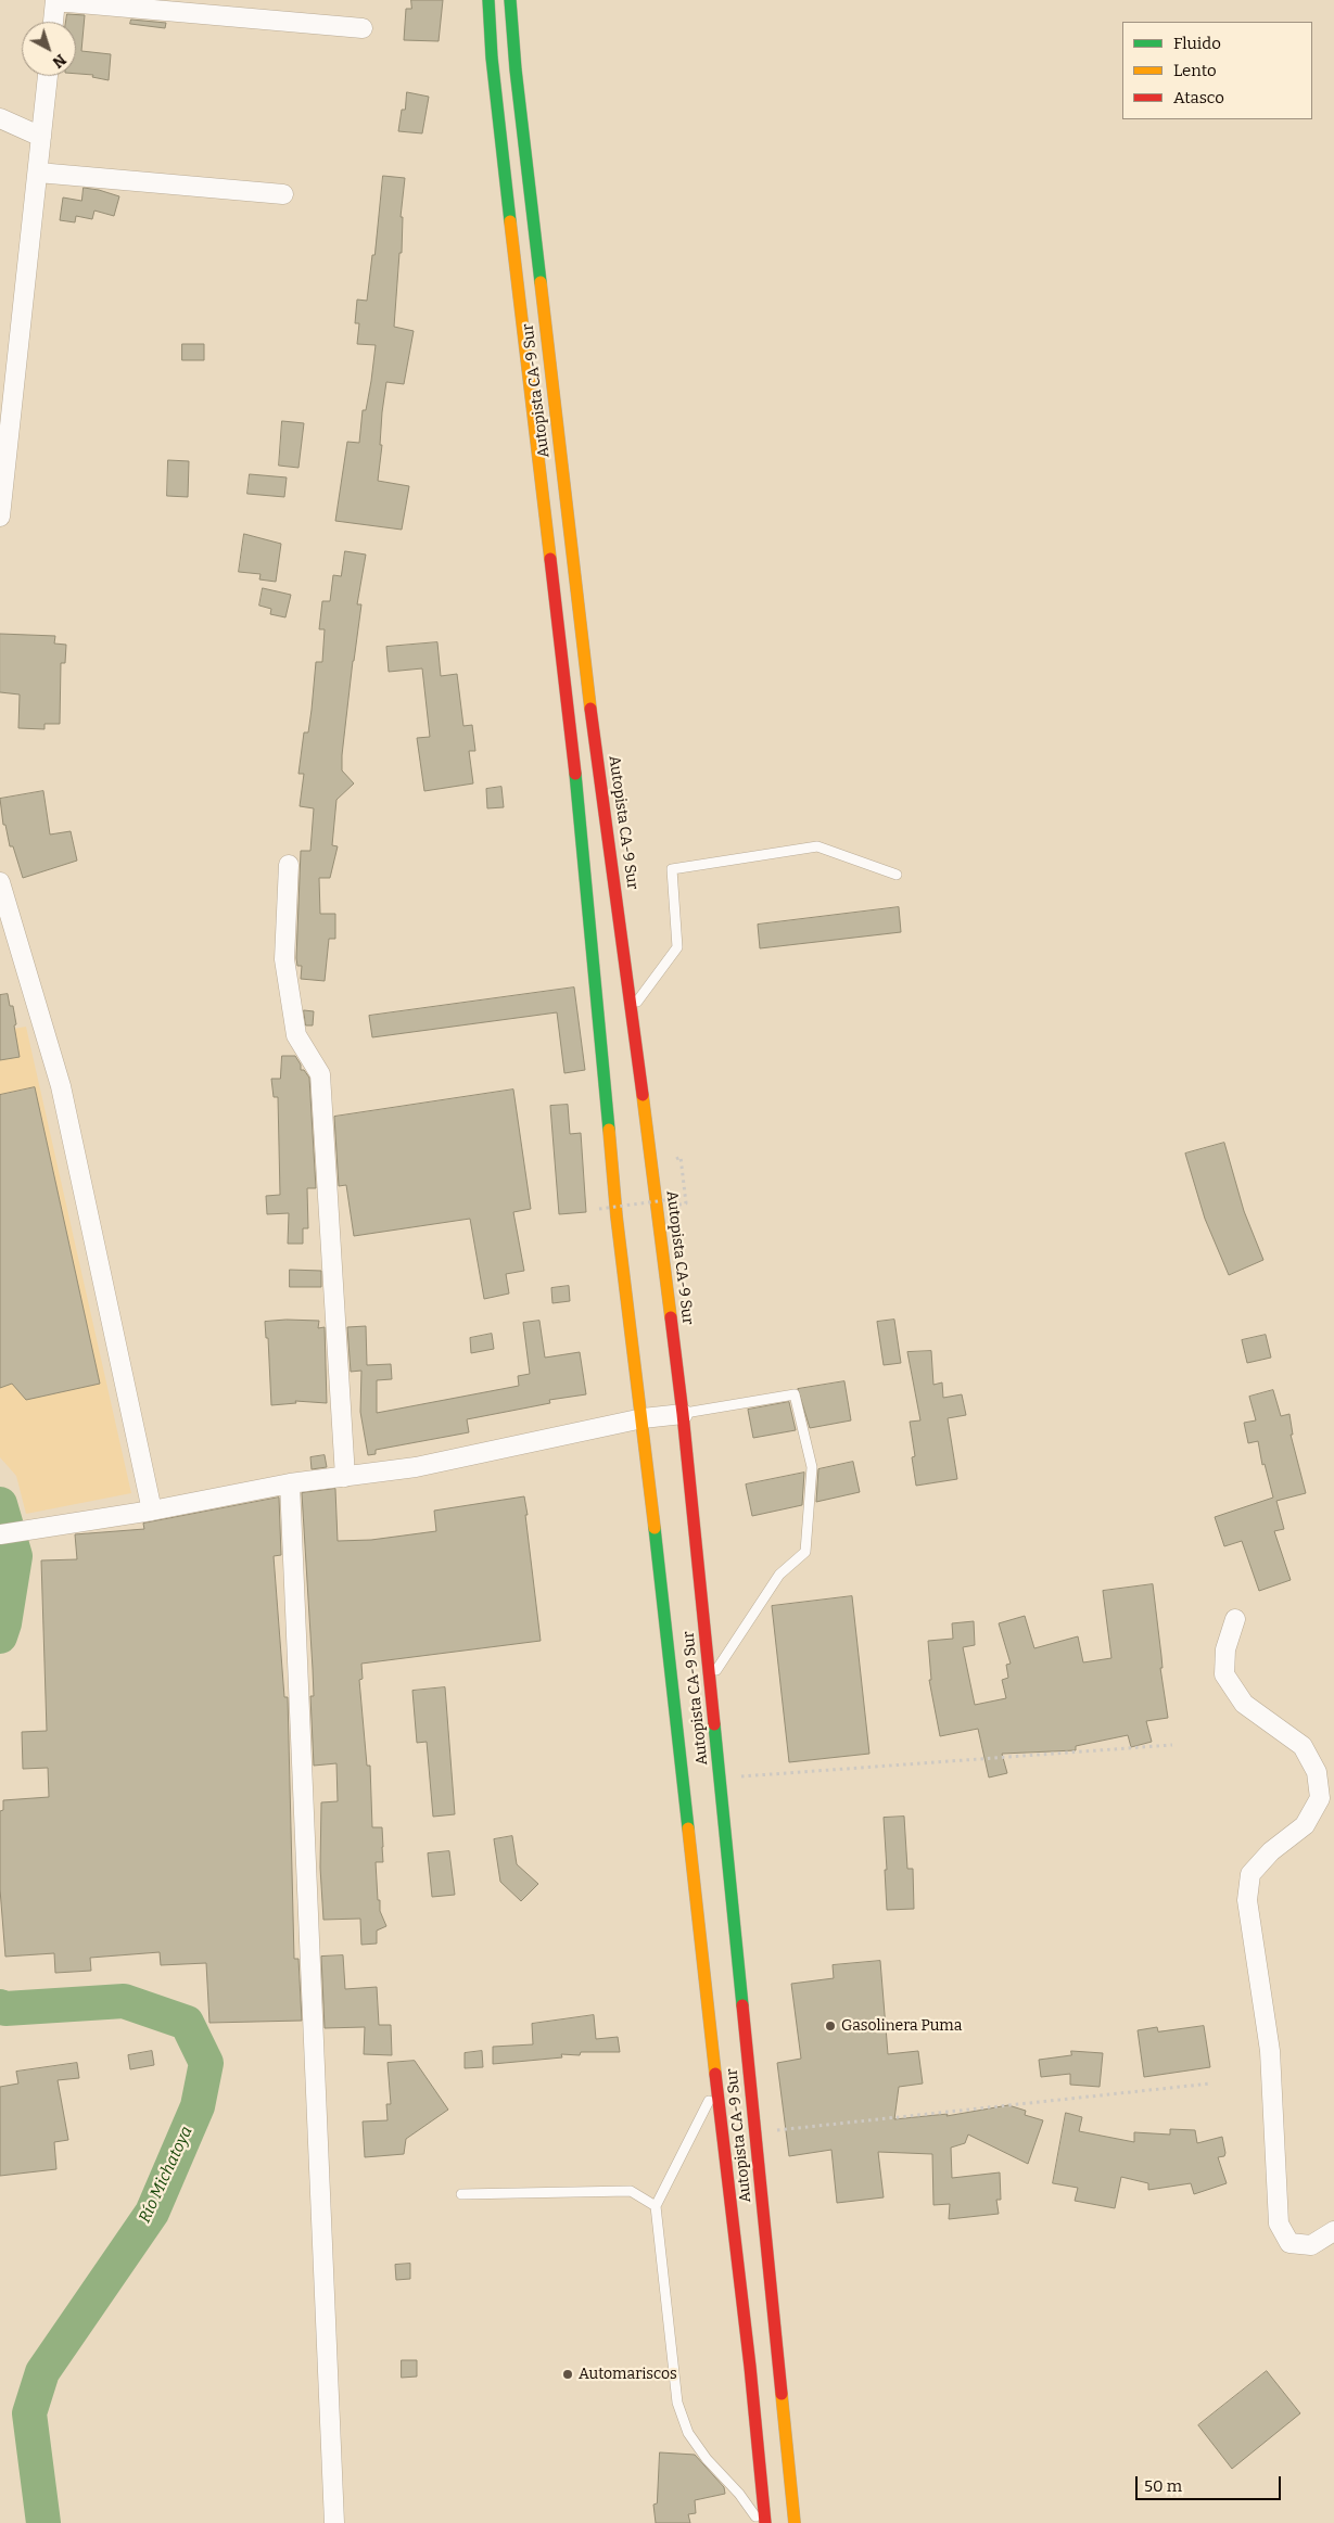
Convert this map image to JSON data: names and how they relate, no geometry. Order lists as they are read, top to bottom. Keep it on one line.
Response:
{"streets":{"highway":["Autopista CA-9 Sur"]},"water":["Río Michatoya"],"places":["Gasolinera Puma","Automariscos"],"legend":["Fluido","Lento","Atasco"],"scale_bar":"50 m","north":"bottom right"}
